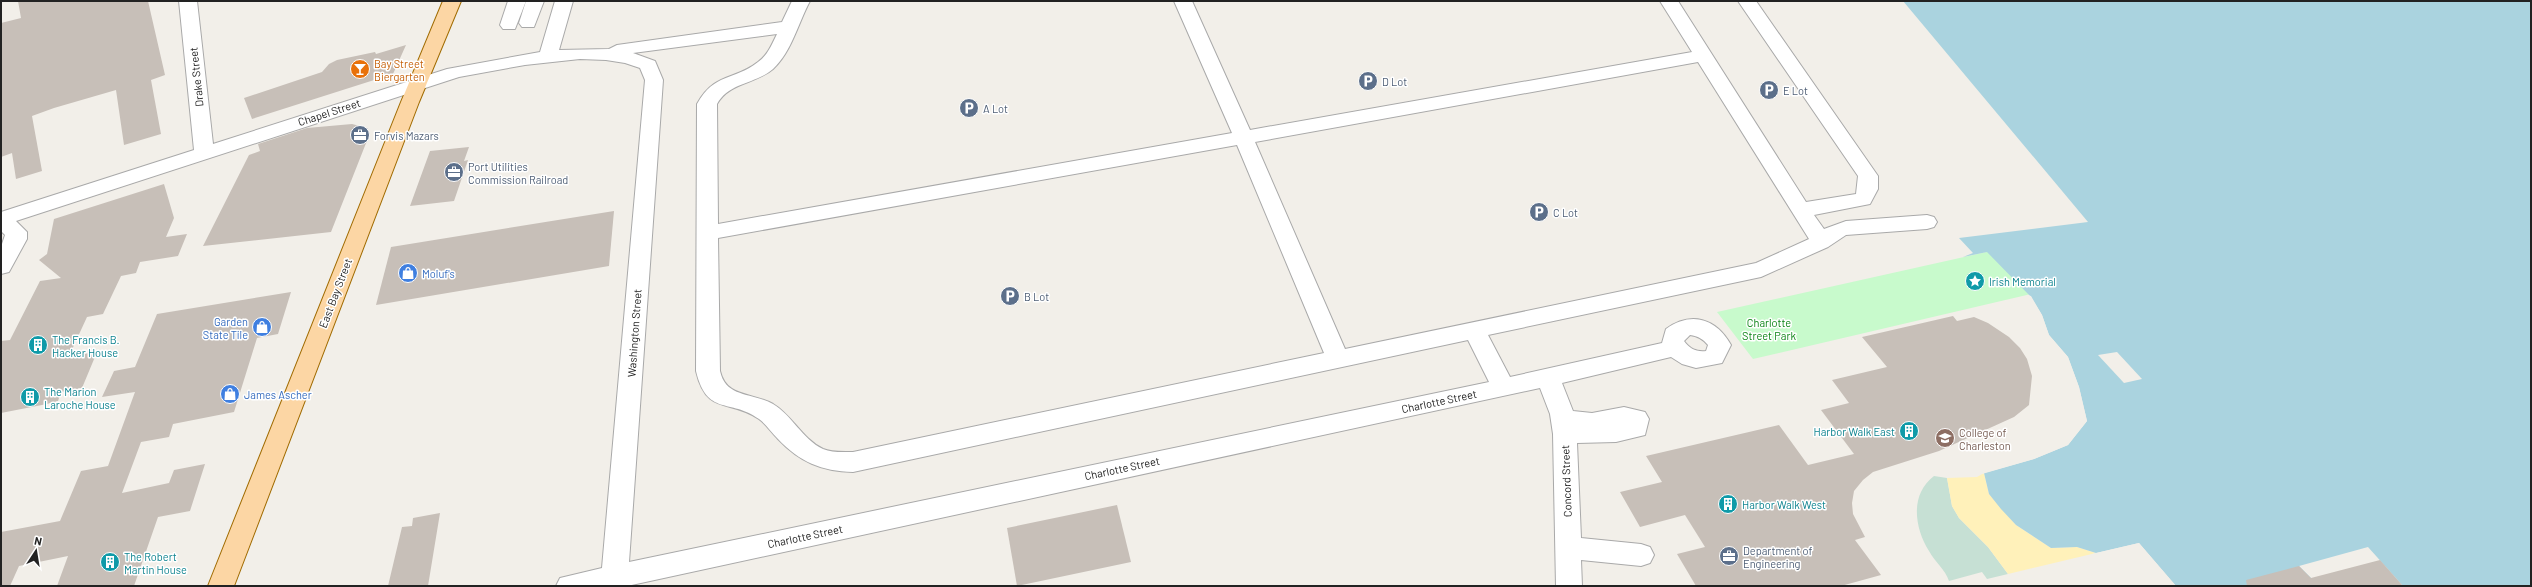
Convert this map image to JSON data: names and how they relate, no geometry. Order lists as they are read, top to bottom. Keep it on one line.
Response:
{"streets":{"main road":["East Bay Street"],"street":["Drake Street","Chapel Street","Washington Street","Charlotte Street","Concord Street"]},"crossings":[["Drake Street","Chapel Street"],["Chapel Street","East Bay Street"],["Chapel Street","Washington Street"],["Washington Street","Charlotte Street"],["Charlotte Street","Concord Street"]],"parks":["Charlotte Street Park"],"places":{"bar":["Bay Street Biergarten"],"parking":["D Lot","E Lot","A Lot","C Lot","B Lot"],"office":["Forvis Mazars","Port Utilities Commission Railroad","Department of Engineering"],"shop":["Moluf's","Garden State Tile","James Ascher"],"place":["Irish Memorial"],"building":["The Francis B. Hacker House","The Marion Laroche House","Harbor Walk East","Harbor Walk West","The Robert Martin House"],"school or university":["College of Charleston"]},"north":"top"}
